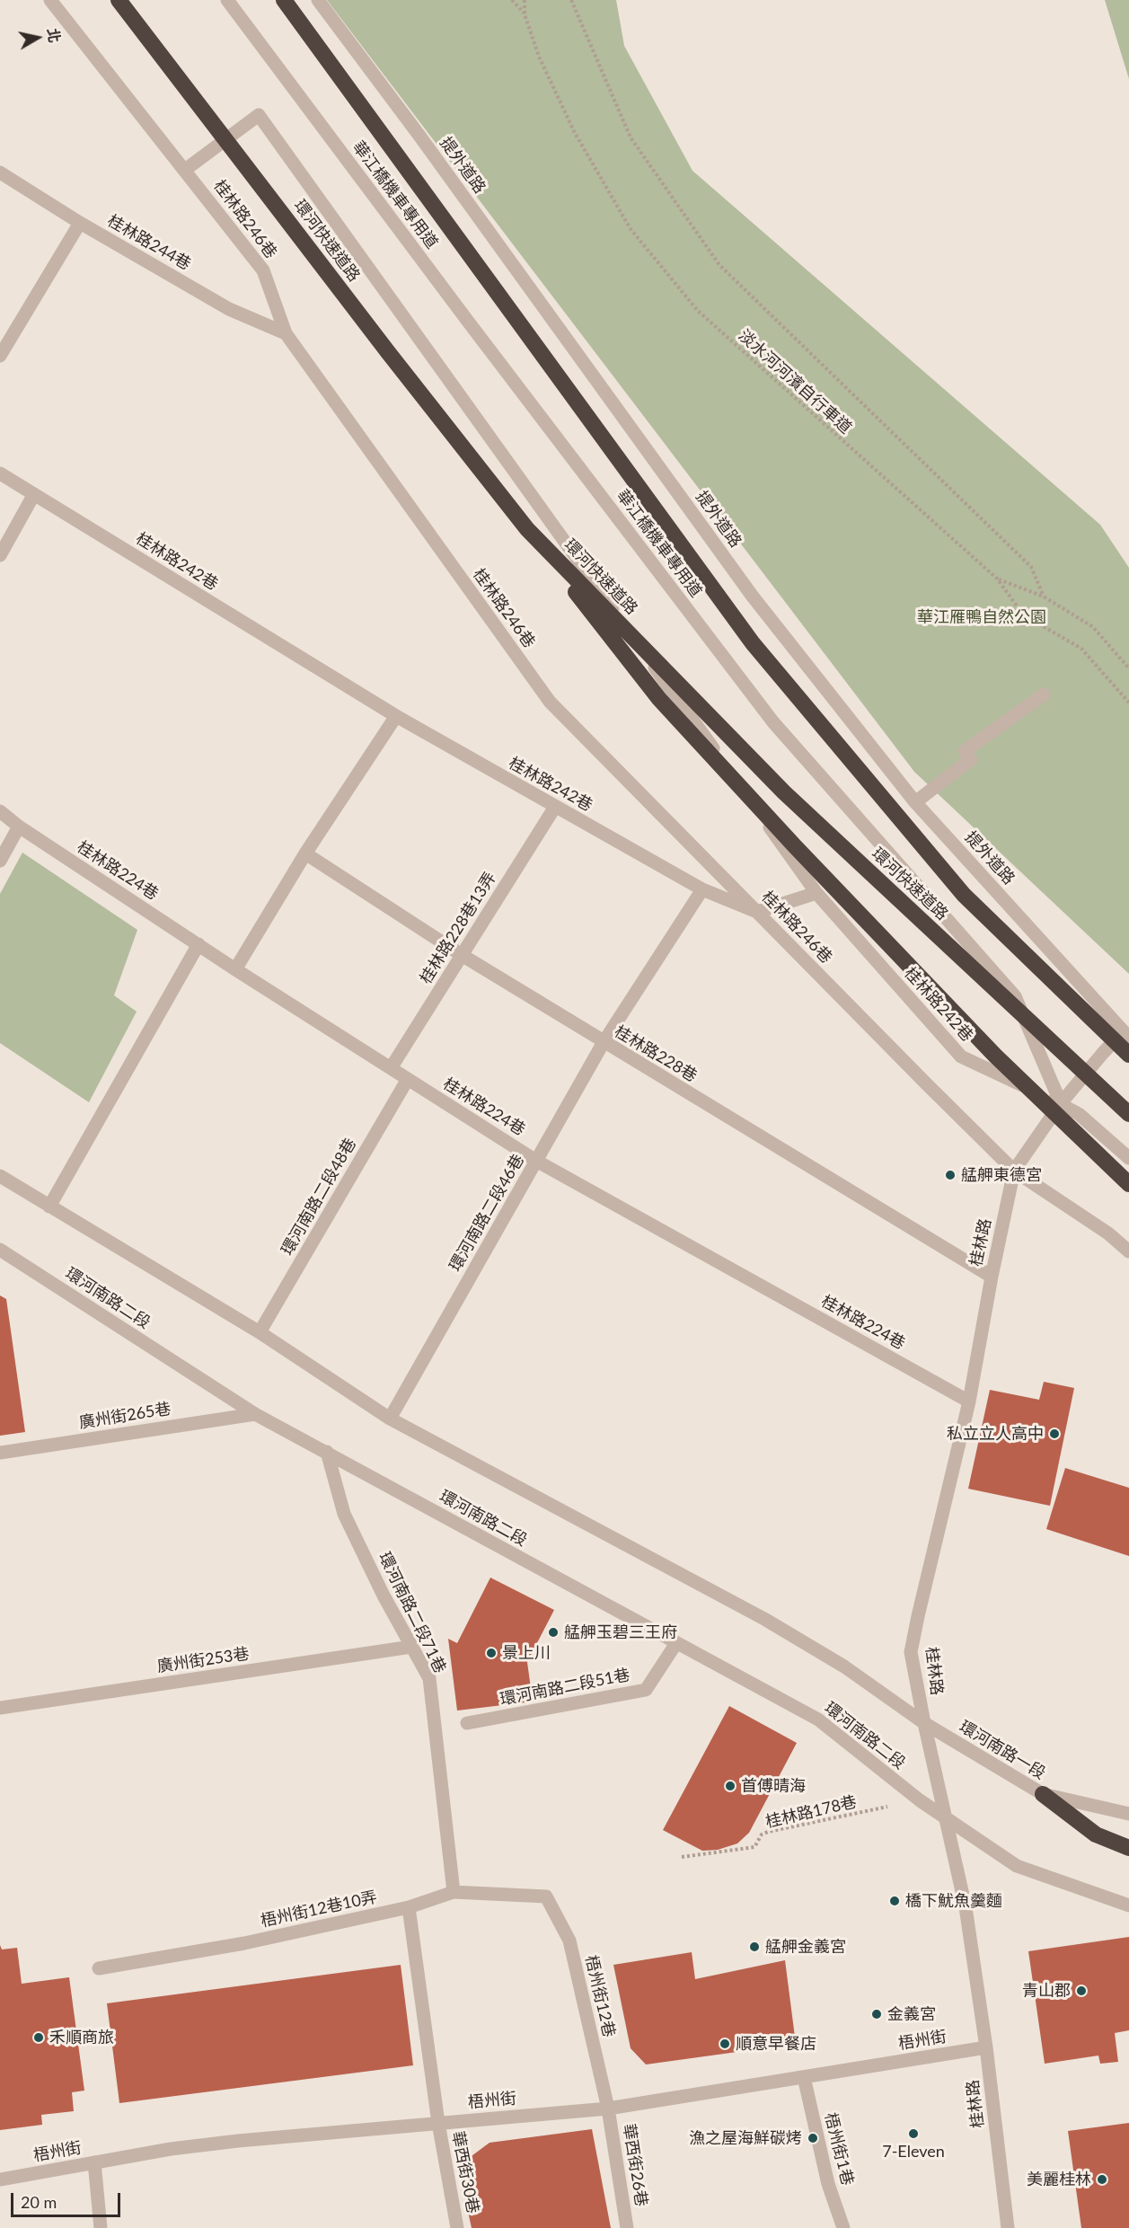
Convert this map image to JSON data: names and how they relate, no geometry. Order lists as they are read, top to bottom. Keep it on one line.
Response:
{"streets":{"highway":["環河快速道路"],"street":["提外道路","華江橋機車專用道","桂林路246巷","桂林路244巷","桂林路242巷","桂林路224巷","桂林路228巷13弄","桂林路228巷","環河南路二段48巷","環河南路二段46巷","桂林路","環河南路二段","廣州街265巷","環河南路二段71巷","廣州街253巷","環河南路二段51巷","環河南路一段","梧州街12巷10弄","梧州街12巷","梧州街","梧州街1巷","華西街26巷","華西街30巷"],"path":["淡水河河濱自行車道","桂林路178巷"]},"crossings":[["提外道路","桂林路"],["華江橋機車專用道","桂林路242巷"],["華江橋機車專用道","桂林路"],["桂林路246巷","桂林路244巷"],["桂林路246巷","桂林路242巷"],["桂林路246巷","桂林路"],["桂林路242巷","桂林路228巷13弄"],["桂林路242巷","環河南路二段46巷"],["桂林路242巷","桂林路"],["桂林路224巷","桂林路228巷13弄"],["桂林路224巷","環河南路二段48巷"],["桂林路224巷","環河南路二段46巷"],["桂林路224巷","桂林路"],["桂林路228巷13弄","桂林路228巷"],["桂林路228巷","環河南路二段46巷"],["桂林路228巷","桂林路"],["桂林路","環河南路二段"],["桂林路","環河南路一段"],["桂林路","梧州街"],["環河南路二段","廣州街265巷"],["環河南路二段","環河南路二段71巷"],["環河南路二段","環河南路二段51巷"],["環河南路二段","桂林路178巷"],["環河南路二段71巷","廣州街253巷"],["環河南路二段71巷","梧州街12巷10弄"],["梧州街12巷10弄","梧州街12巷"],["梧州街12巷10弄","華西街30巷"],["梧州街12巷","梧州街"],["梧州街12巷","華西街26巷"],["梧州街","梧州街1巷"],["梧州街","華西街26巷"],["梧州街","華西街30巷"]],"parks":["華江雁鴨自然公園"],"places":["艋舺東德宮","私立立人高中","艋舺玉碧三王府","景上川","首傅晴海","橋下魷魚羹麵","艋舺金義宮","青山郡","金義宮","禾順商旅","順意早餐店","7-Eleven","漁之屋海鮮碳烤","美麗桂林"],"scale_bar":"20 m","north":"right"}
